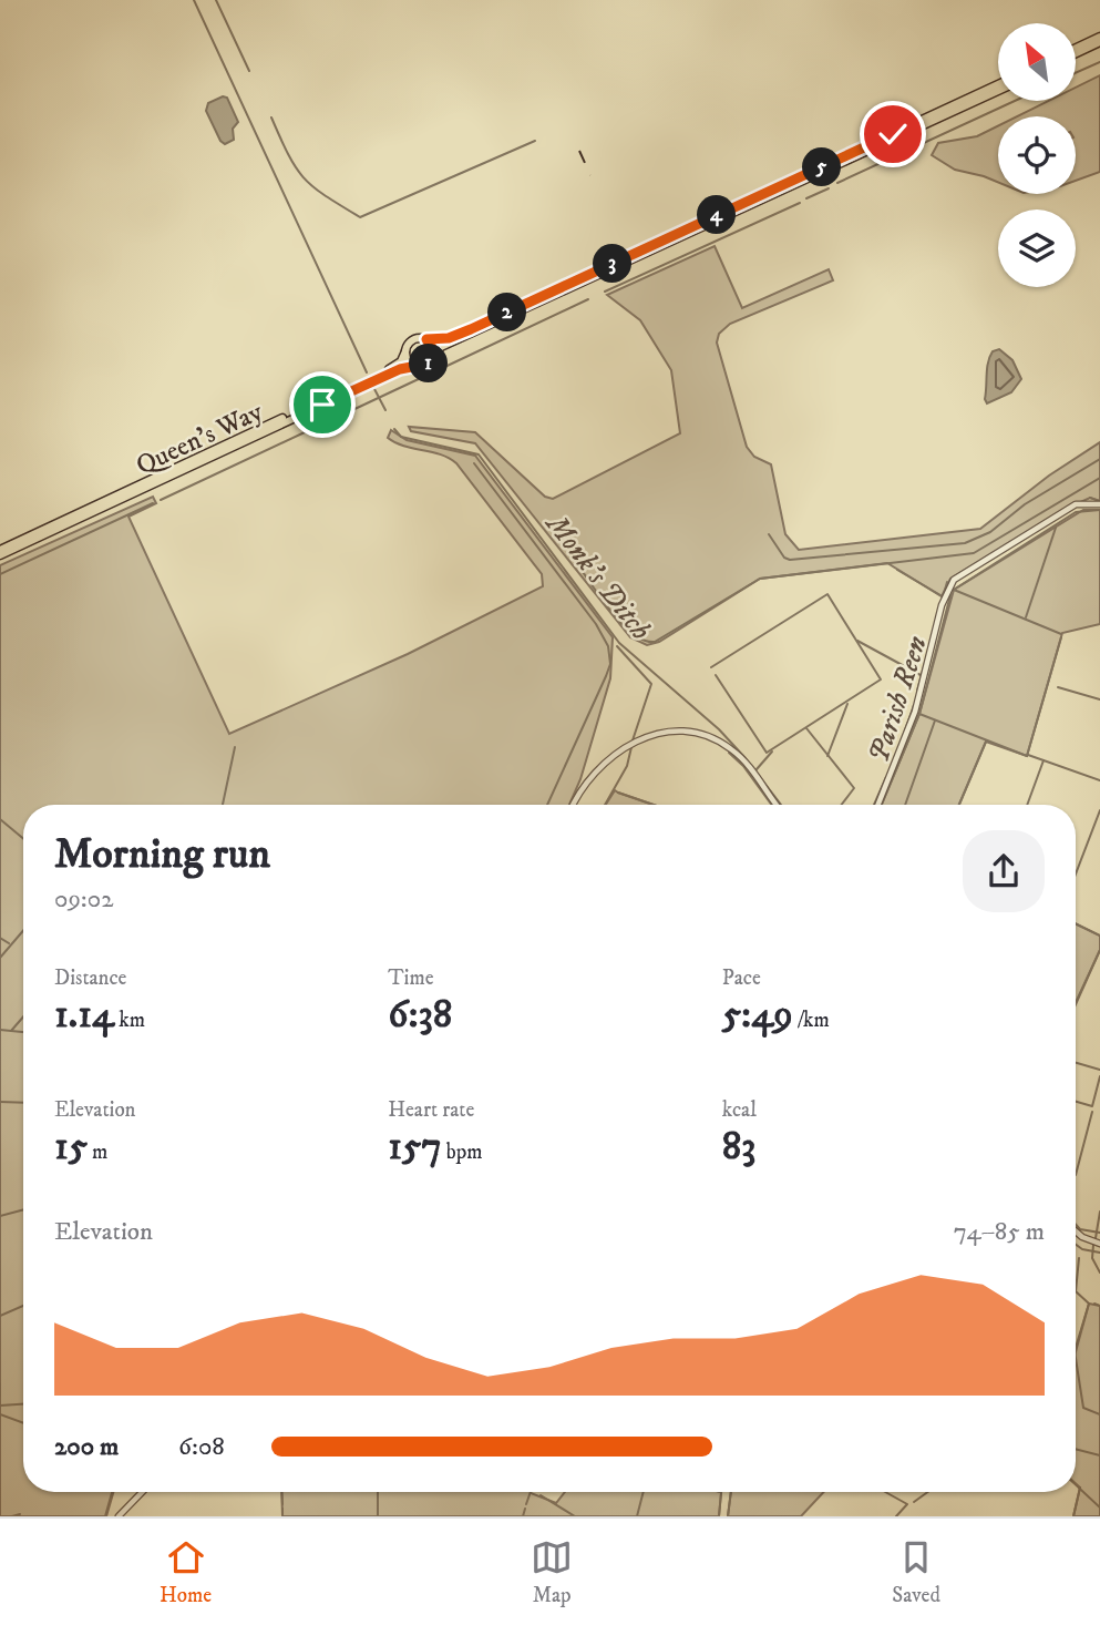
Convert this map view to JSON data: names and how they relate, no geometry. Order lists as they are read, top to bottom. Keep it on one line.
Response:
{"streets":{"main road":["Queen's Way"]},"water":["Monk's Ditch","Parish Reen"],"north":"top left","page":{"pins":["5","4","3","2","1"],"heading":["Morning run","09:02"],"stats":[["Distance","1.14 km"],["Time","6:38"],["Pace","5:49 /km"],["Elevation","15 m"],["Heart rate","157 bpm"],["kcal","83"]],"chart":["Elevation","74–85 m"],"list":[{"name":"200 m","note":"6:08"}],"tabs":["Home","Map","Saved"]}}
